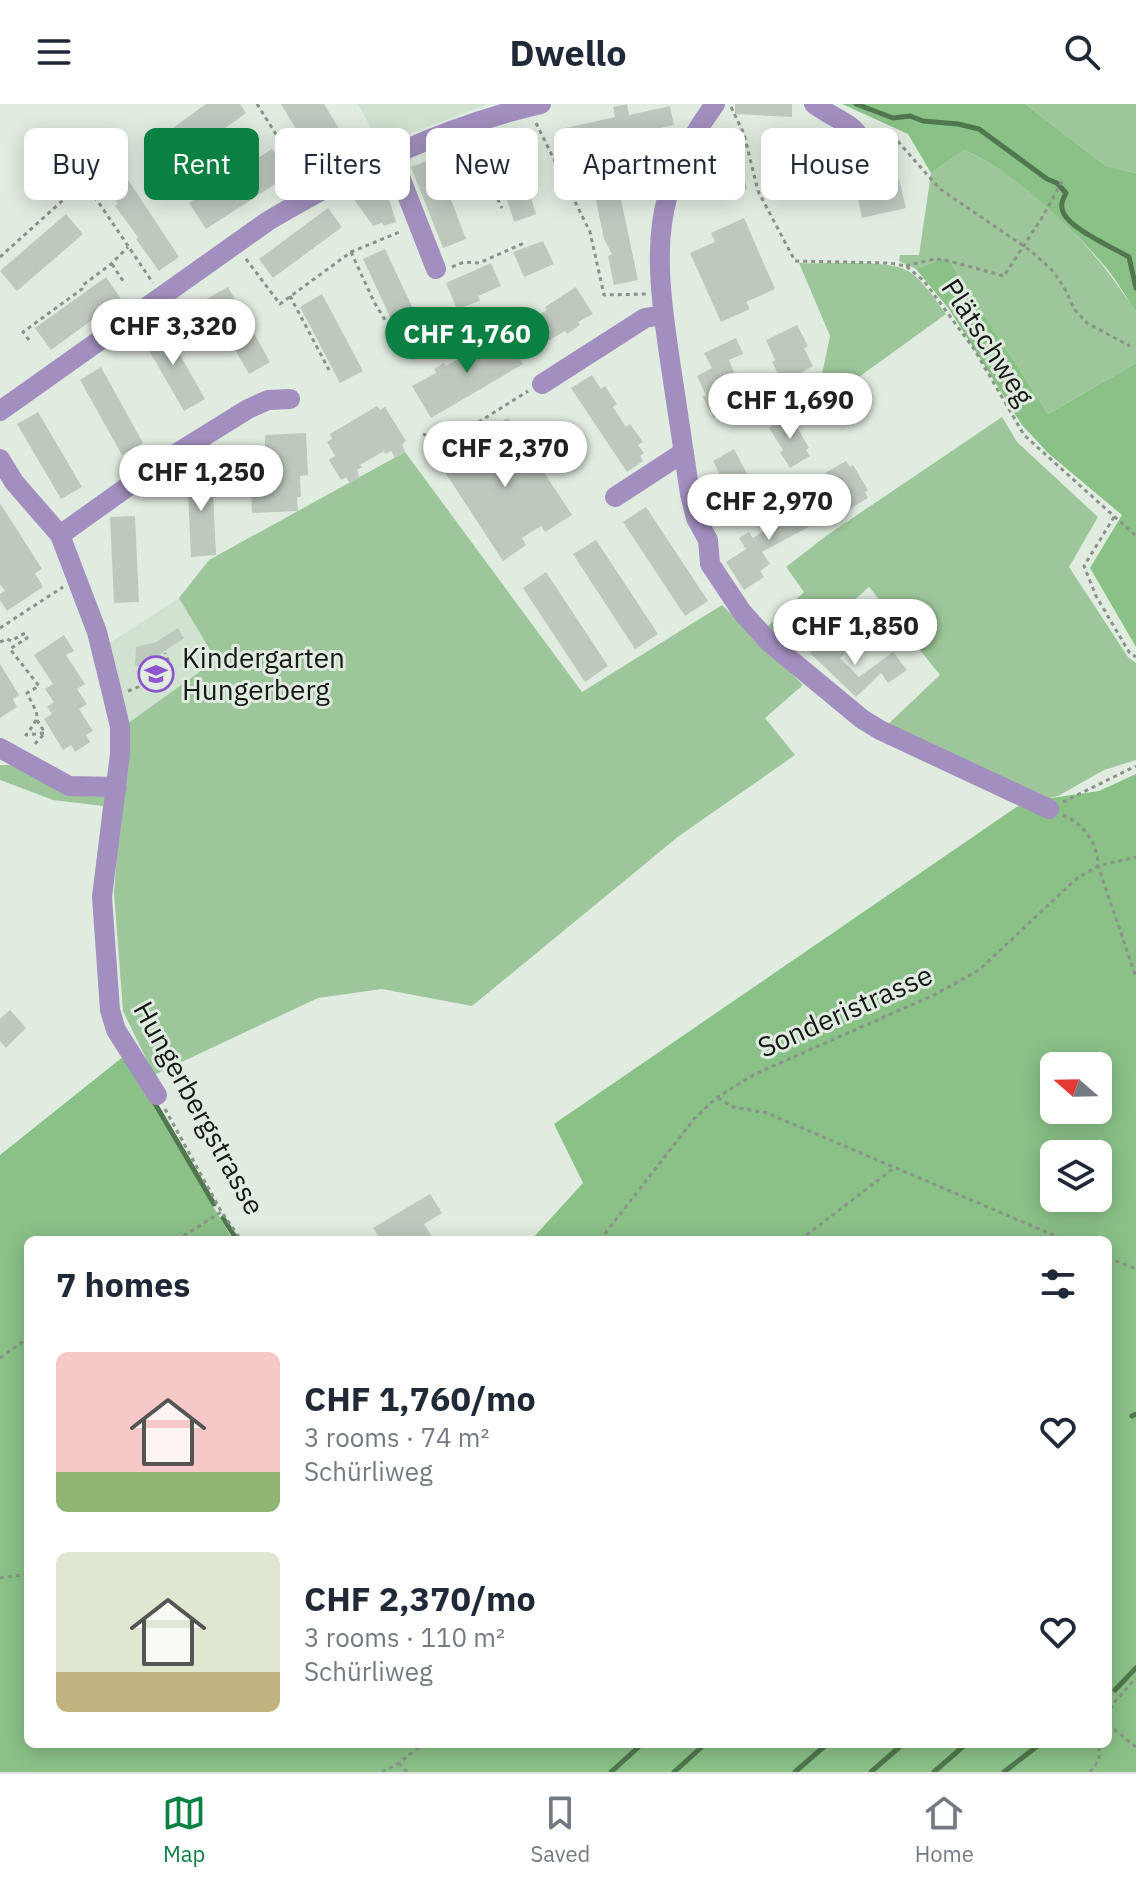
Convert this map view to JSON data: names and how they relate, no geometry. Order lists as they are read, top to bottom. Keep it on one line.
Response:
{"streets":{"street":["Hungerbergstrasse"],"path":["Plätschweg","Sonderistrasse"]},"places":{"school or university":["Kindergarten Hungerberg"]},"north":"left","page":{"header":"Dwello","chip":["Buy","Rent","Filters","New","Apartment","House"],"price":["CHF 3,320","CHF 1,760","CHF 1,690","CHF 2,370","CHF 1,250","CHF 2,970","CHF 1,850"],"heading":"7 homes","list":[{"name":"CHF 1,760/mo","note":"3 rooms · 74 m² · Schürliweg"},{"name":"CHF 2,370/mo","note":"3 rooms · 110 m² · Schürliweg"}],"tabs":["Map","Saved","Home"]}}
